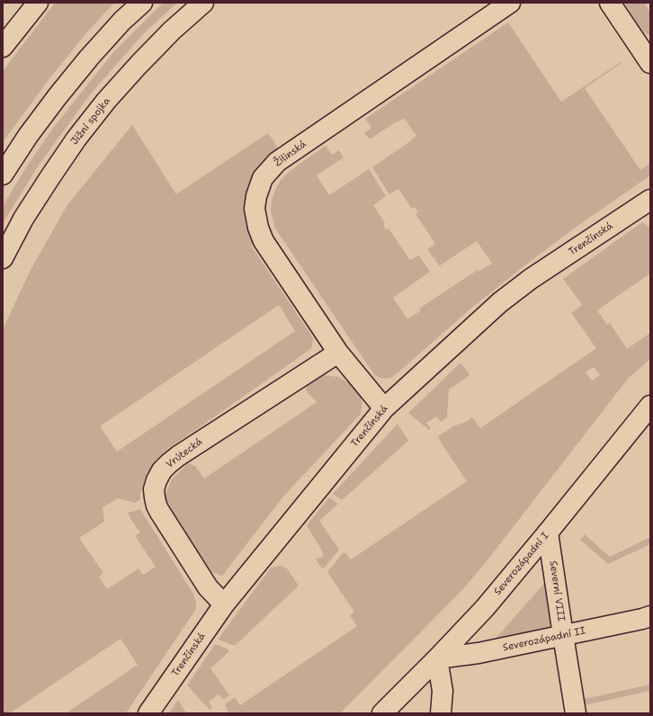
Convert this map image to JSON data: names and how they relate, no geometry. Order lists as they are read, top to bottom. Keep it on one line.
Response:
{"streets":{"main road":["Jižní spojka","Žilinská","Trenčínská","Vrútecká","Severozápadní I","Severní VIII","Severozápadní II"]},"crossings":[["Žilinská","Trenčínská"],["Žilinská","Vrútecká"],["Trenčínská","Vrútecká"],["Severozápadní I","Severní VIII"],["Severozápadní I","Severozápadní II"],["Severní VIII","Severozápadní II"]]}
